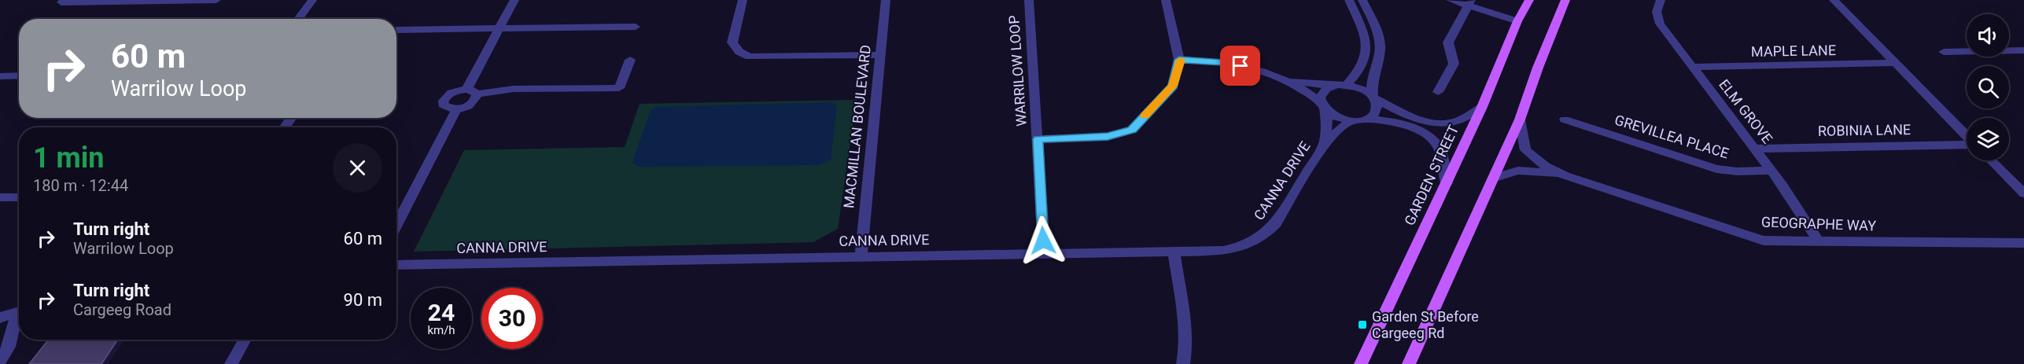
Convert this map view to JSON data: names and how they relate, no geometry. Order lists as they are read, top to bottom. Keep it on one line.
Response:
{"streets":{"main road":["GARDEN STREET"],"street":["MAPLE LANE","WARRILOW LOOP","ELM GROVE","MACMILLAN BOULEVARD","ROBINIA LANE","GREVILLEA PLACE","CANNA DRIVE","GEOGRAPHE WAY"]},"crossings":[["MAPLE LANE","ELM GROVE"],["WARRILOW LOOP","CANNA DRIVE"],["ELM GROVE","ROBINIA LANE"],["ELM GROVE","GREVILLEA PLACE"],["ELM GROVE","GEOGRAPHE WAY"],["MACMILLAN BOULEVARD","CANNA DRIVE"]],"places":{"transit":["Garden St Before Cargeeg Rd"]},"page":{"turn":["60 m","Warrilow Loop"],"heading":["1 min","180 m · 12:44"],"list":[{"name":"Turn right","note":"Warrilow Loop","value":"60 m"},{"name":"Turn right","note":"Cargeeg Road","value":"90 m"}],"speed":"24 km/h","limit":"30"}}
